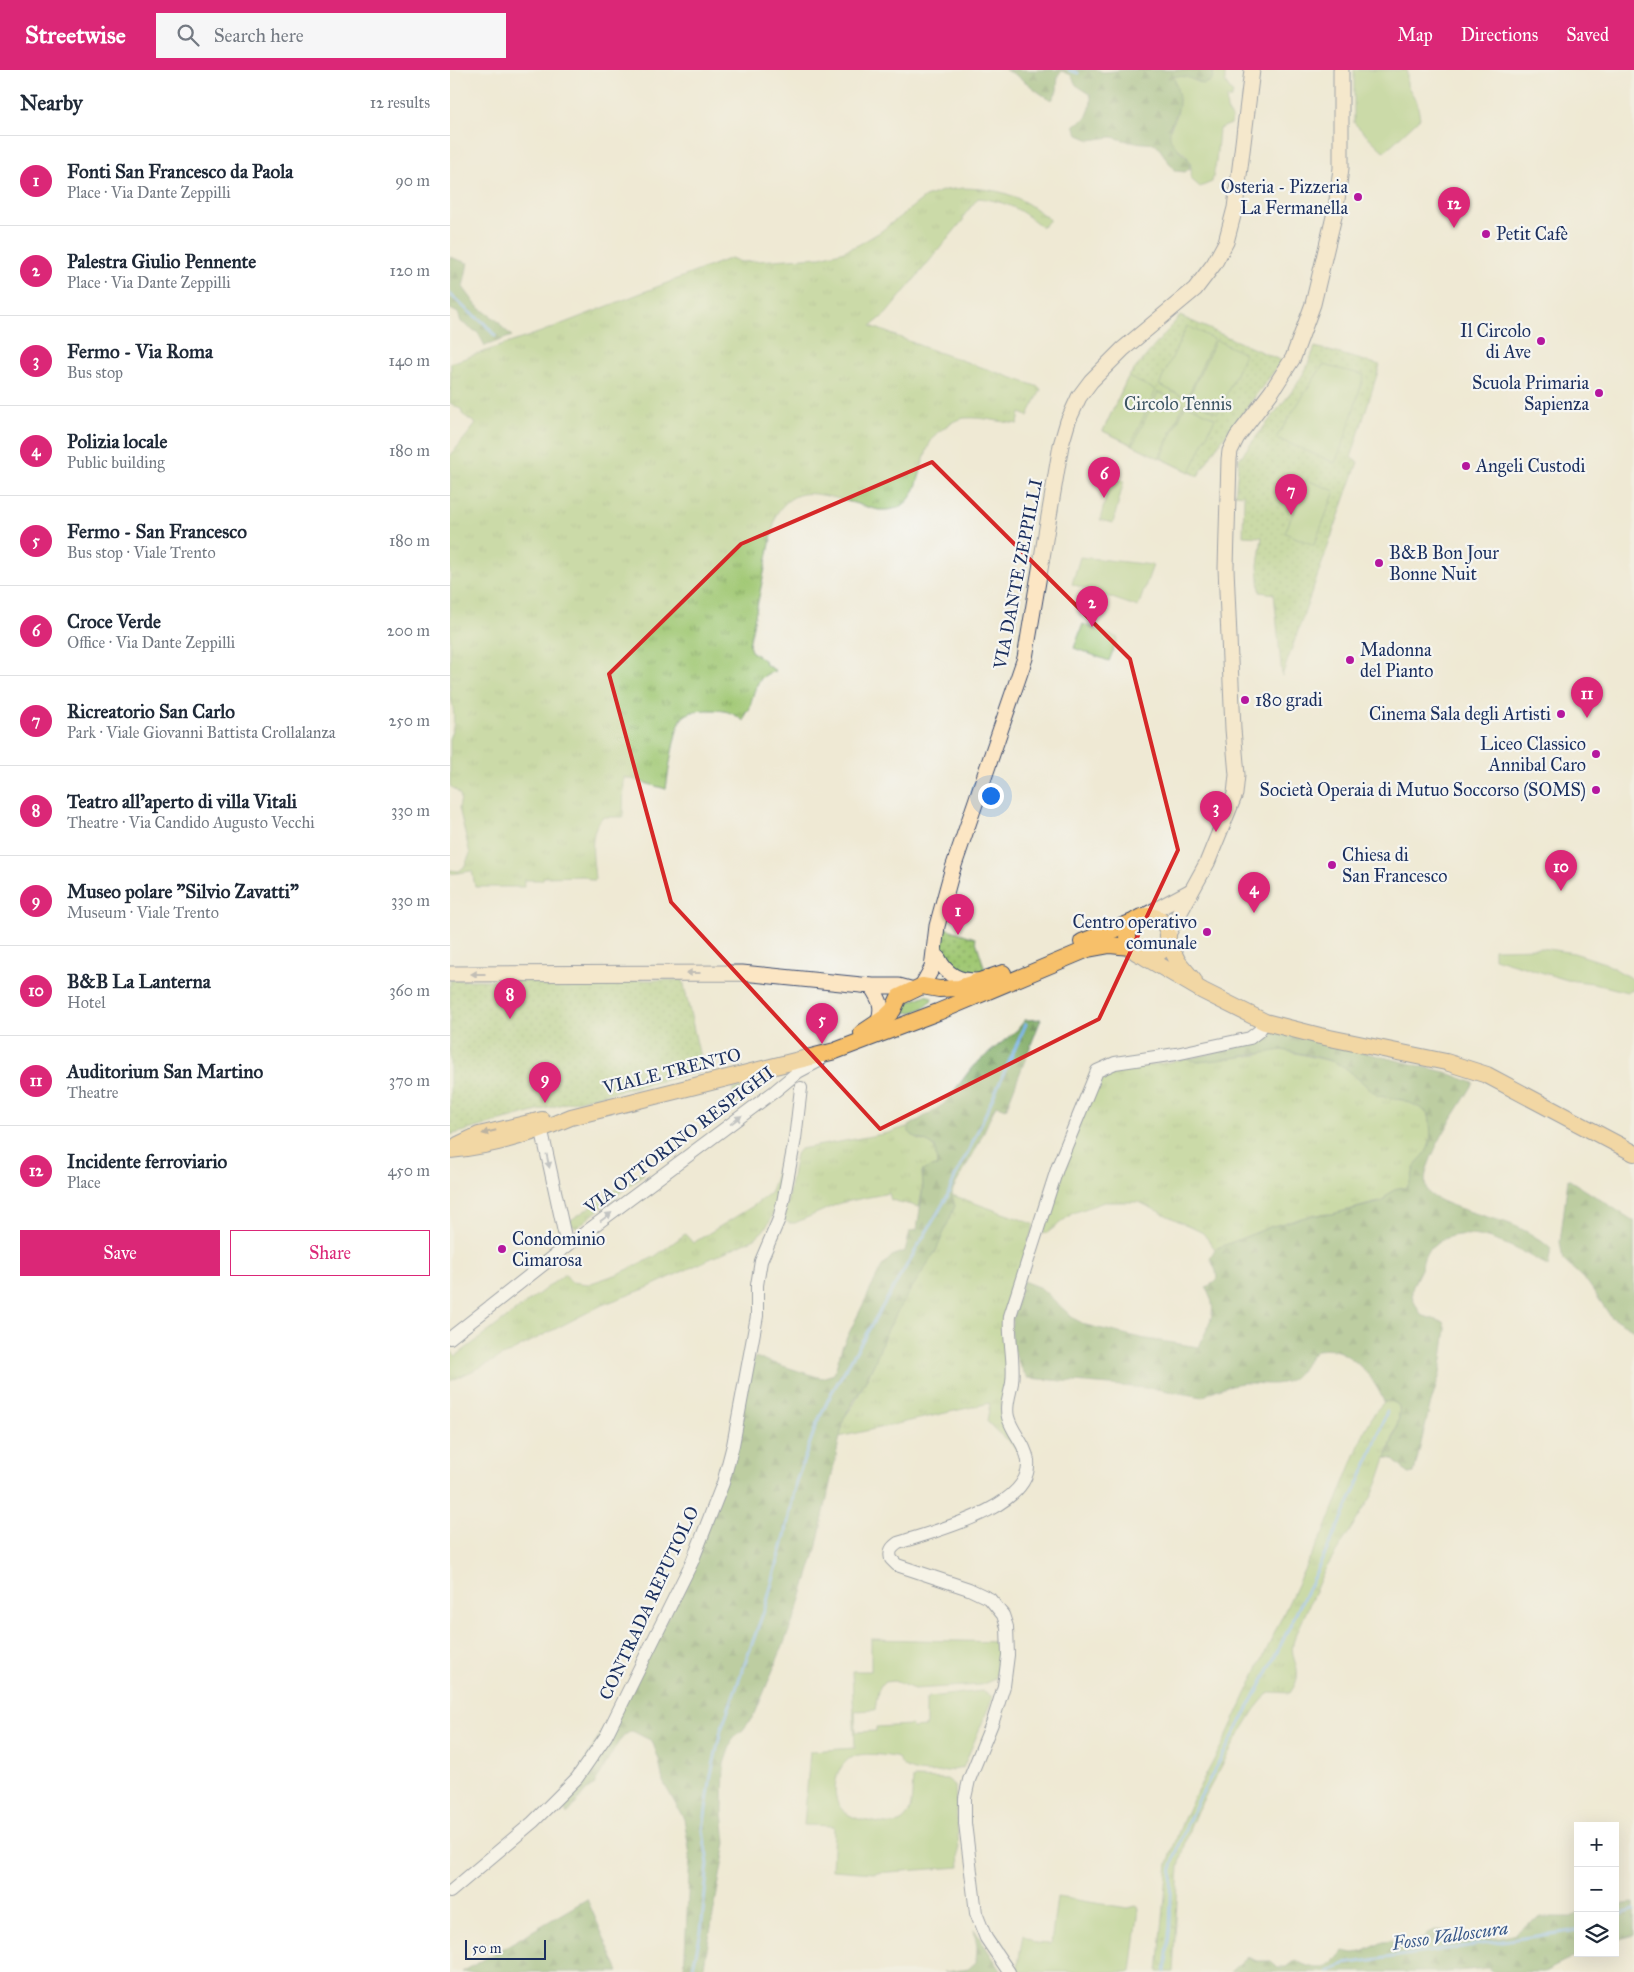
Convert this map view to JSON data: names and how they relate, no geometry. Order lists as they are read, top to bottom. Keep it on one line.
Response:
{"streets":{"main road":["VIA DANTE ZEPPILLI","VIALE TRENTO"],"street":["VIA OTTORINO RESPIGHI","CONTRADA REPUTOLO"]},"crossings":[["VIA DANTE ZEPPILLI","VIALE TRENTO"],["VIALE TRENTO","VIA OTTORINO RESPIGHI"]],"one_way":["VIA OTTORINO RESPIGHI"],"water":["Fosso Valloscura"],"parks":["Circolo Tennis"],"places":["Osteria - Pizzeria La Fermanella","Petit Cafè","Il Circolo di Ave","Scuola Primaria Sapienza","Angeli Custodi","B&B Bon Jour Bonne Nuit","Madonna del Pianto","180 gradi","Cinema Sala degli Artisti","Liceo Classico Annibal Caro","Società Operaia di Mutuo Soccorso (SOMS)","Chiesa di San Francesco","Centro operativo comunale","Condominio Cimarosa"],"scale_bar":"50 m","page":{"header":"Streetwise","search":"Search here","nav":["Map","Directions","Saved"],"heading":["Nearby","12 results"],"list":[{"mark":"1","name":"Fonti San Francesco da Paola","note":"Place · Via Dante Zeppilli","value":"90 m"},{"mark":"2","name":"Palestra Giulio Pennente","note":"Place · Via Dante Zeppilli","value":"120 m"},{"mark":"3","name":"Fermo - Via Roma","note":"Bus stop","value":"140 m"},{"mark":"4","name":"Polizia locale","note":"Public building","value":"180 m"},{"mark":"5","name":"Fermo - San Francesco","note":"Bus stop · Viale Trento","value":"180 m"},{"mark":"6","name":"Croce Verde","note":"Office · Via Dante Zeppilli","value":"200 m"},{"mark":"7","name":"Ricreatorio San Carlo","note":"Park · Viale Giovanni Battista Crollalanza","value":"250 m"},{"mark":"8","name":"Teatro all'aperto di villa Vitali","note":"Theatre · Via Candido Augusto Vecchi","value":"330 m"},{"mark":"9","name":"Museo polare \"Silvio Zavatti\"","note":"Museum · Viale Trento","value":"330 m"},{"mark":"10","name":"B&B La Lanterna","note":"Hotel","value":"360 m"},{"mark":"11","name":"Auditorium San Martino","note":"Theatre","value":"370 m"},{"mark":"12","name":"Incidente ferroviario","note":"Place","value":"450 m"}],"pins":["12","6","7","2","11","3","10","4","1","8","5","9"],"buttons":["Save","Share"],"map_buttons":["+","−"],"scale":"50 m"}}
